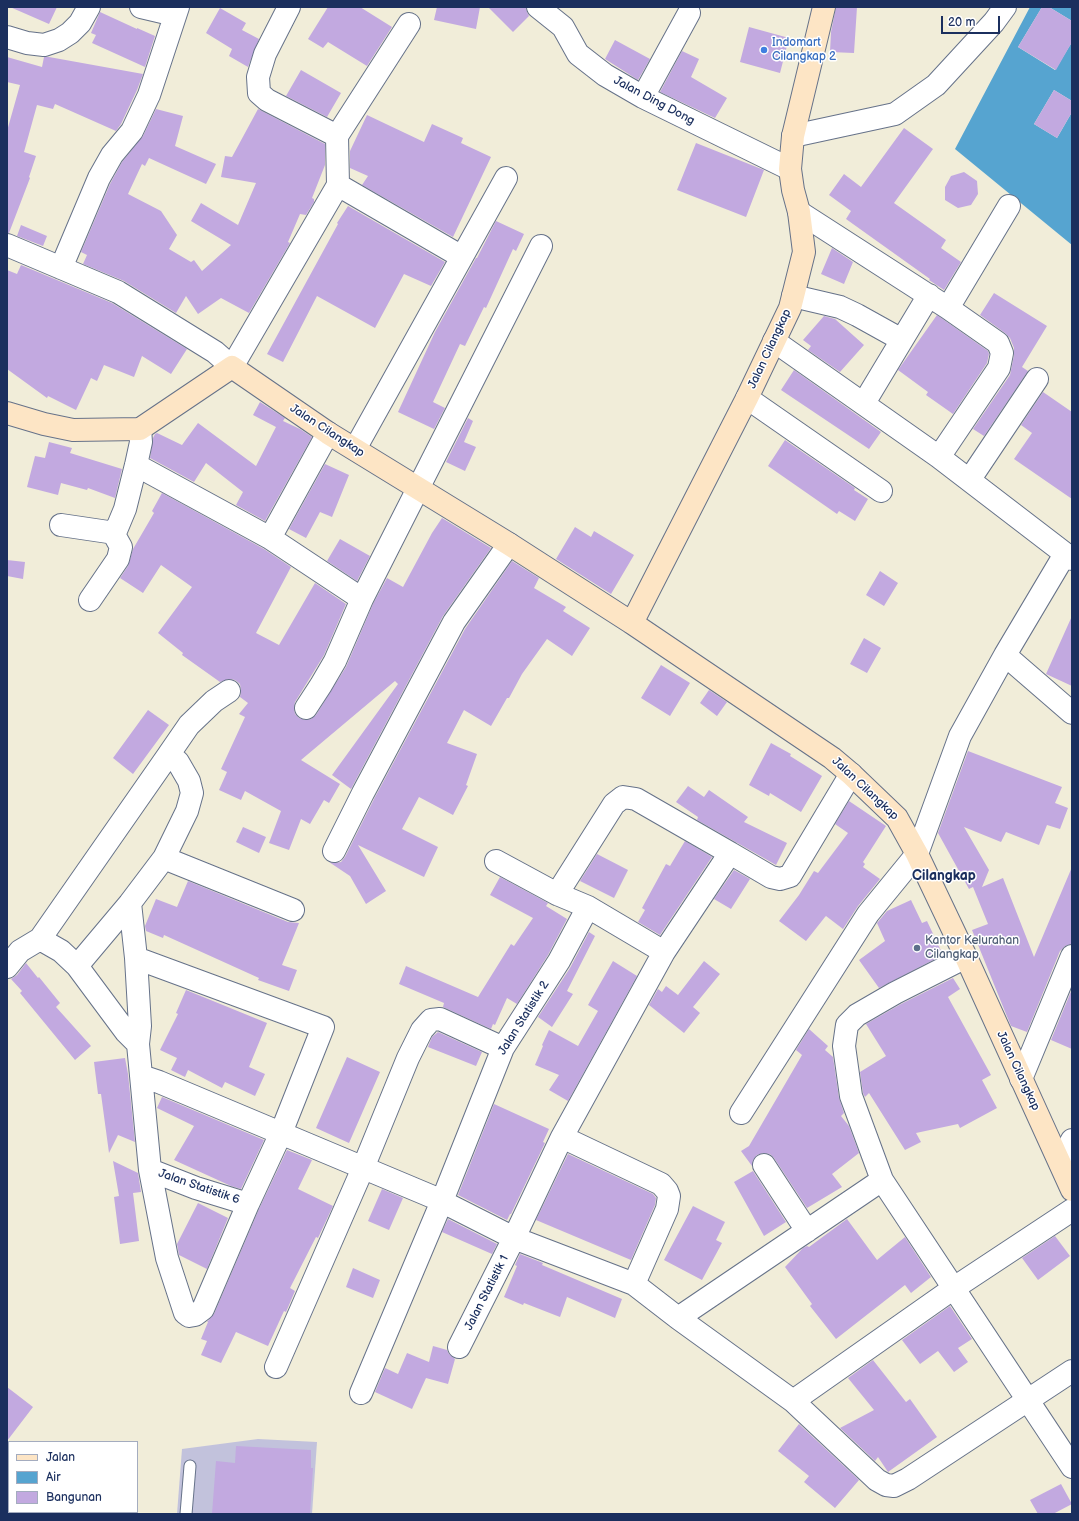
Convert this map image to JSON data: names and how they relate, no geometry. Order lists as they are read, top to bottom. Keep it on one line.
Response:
{"streets":{"street":["Jalan Ding Dong","Jalan Cilangkap","Jalan Statistik 2","Jalan Statistik 6","Jalan Statistik 1"]},"crossings":[["Jalan Ding Dong","Jalan Cilangkap"]],"districts":["Cilangkap"],"places":["Indomart Cilangkap 2","Kantor Kelurahan Cilangkap"],"legend":["Jalan","Air","Bangunan"],"scale_bar":"20 m"}
